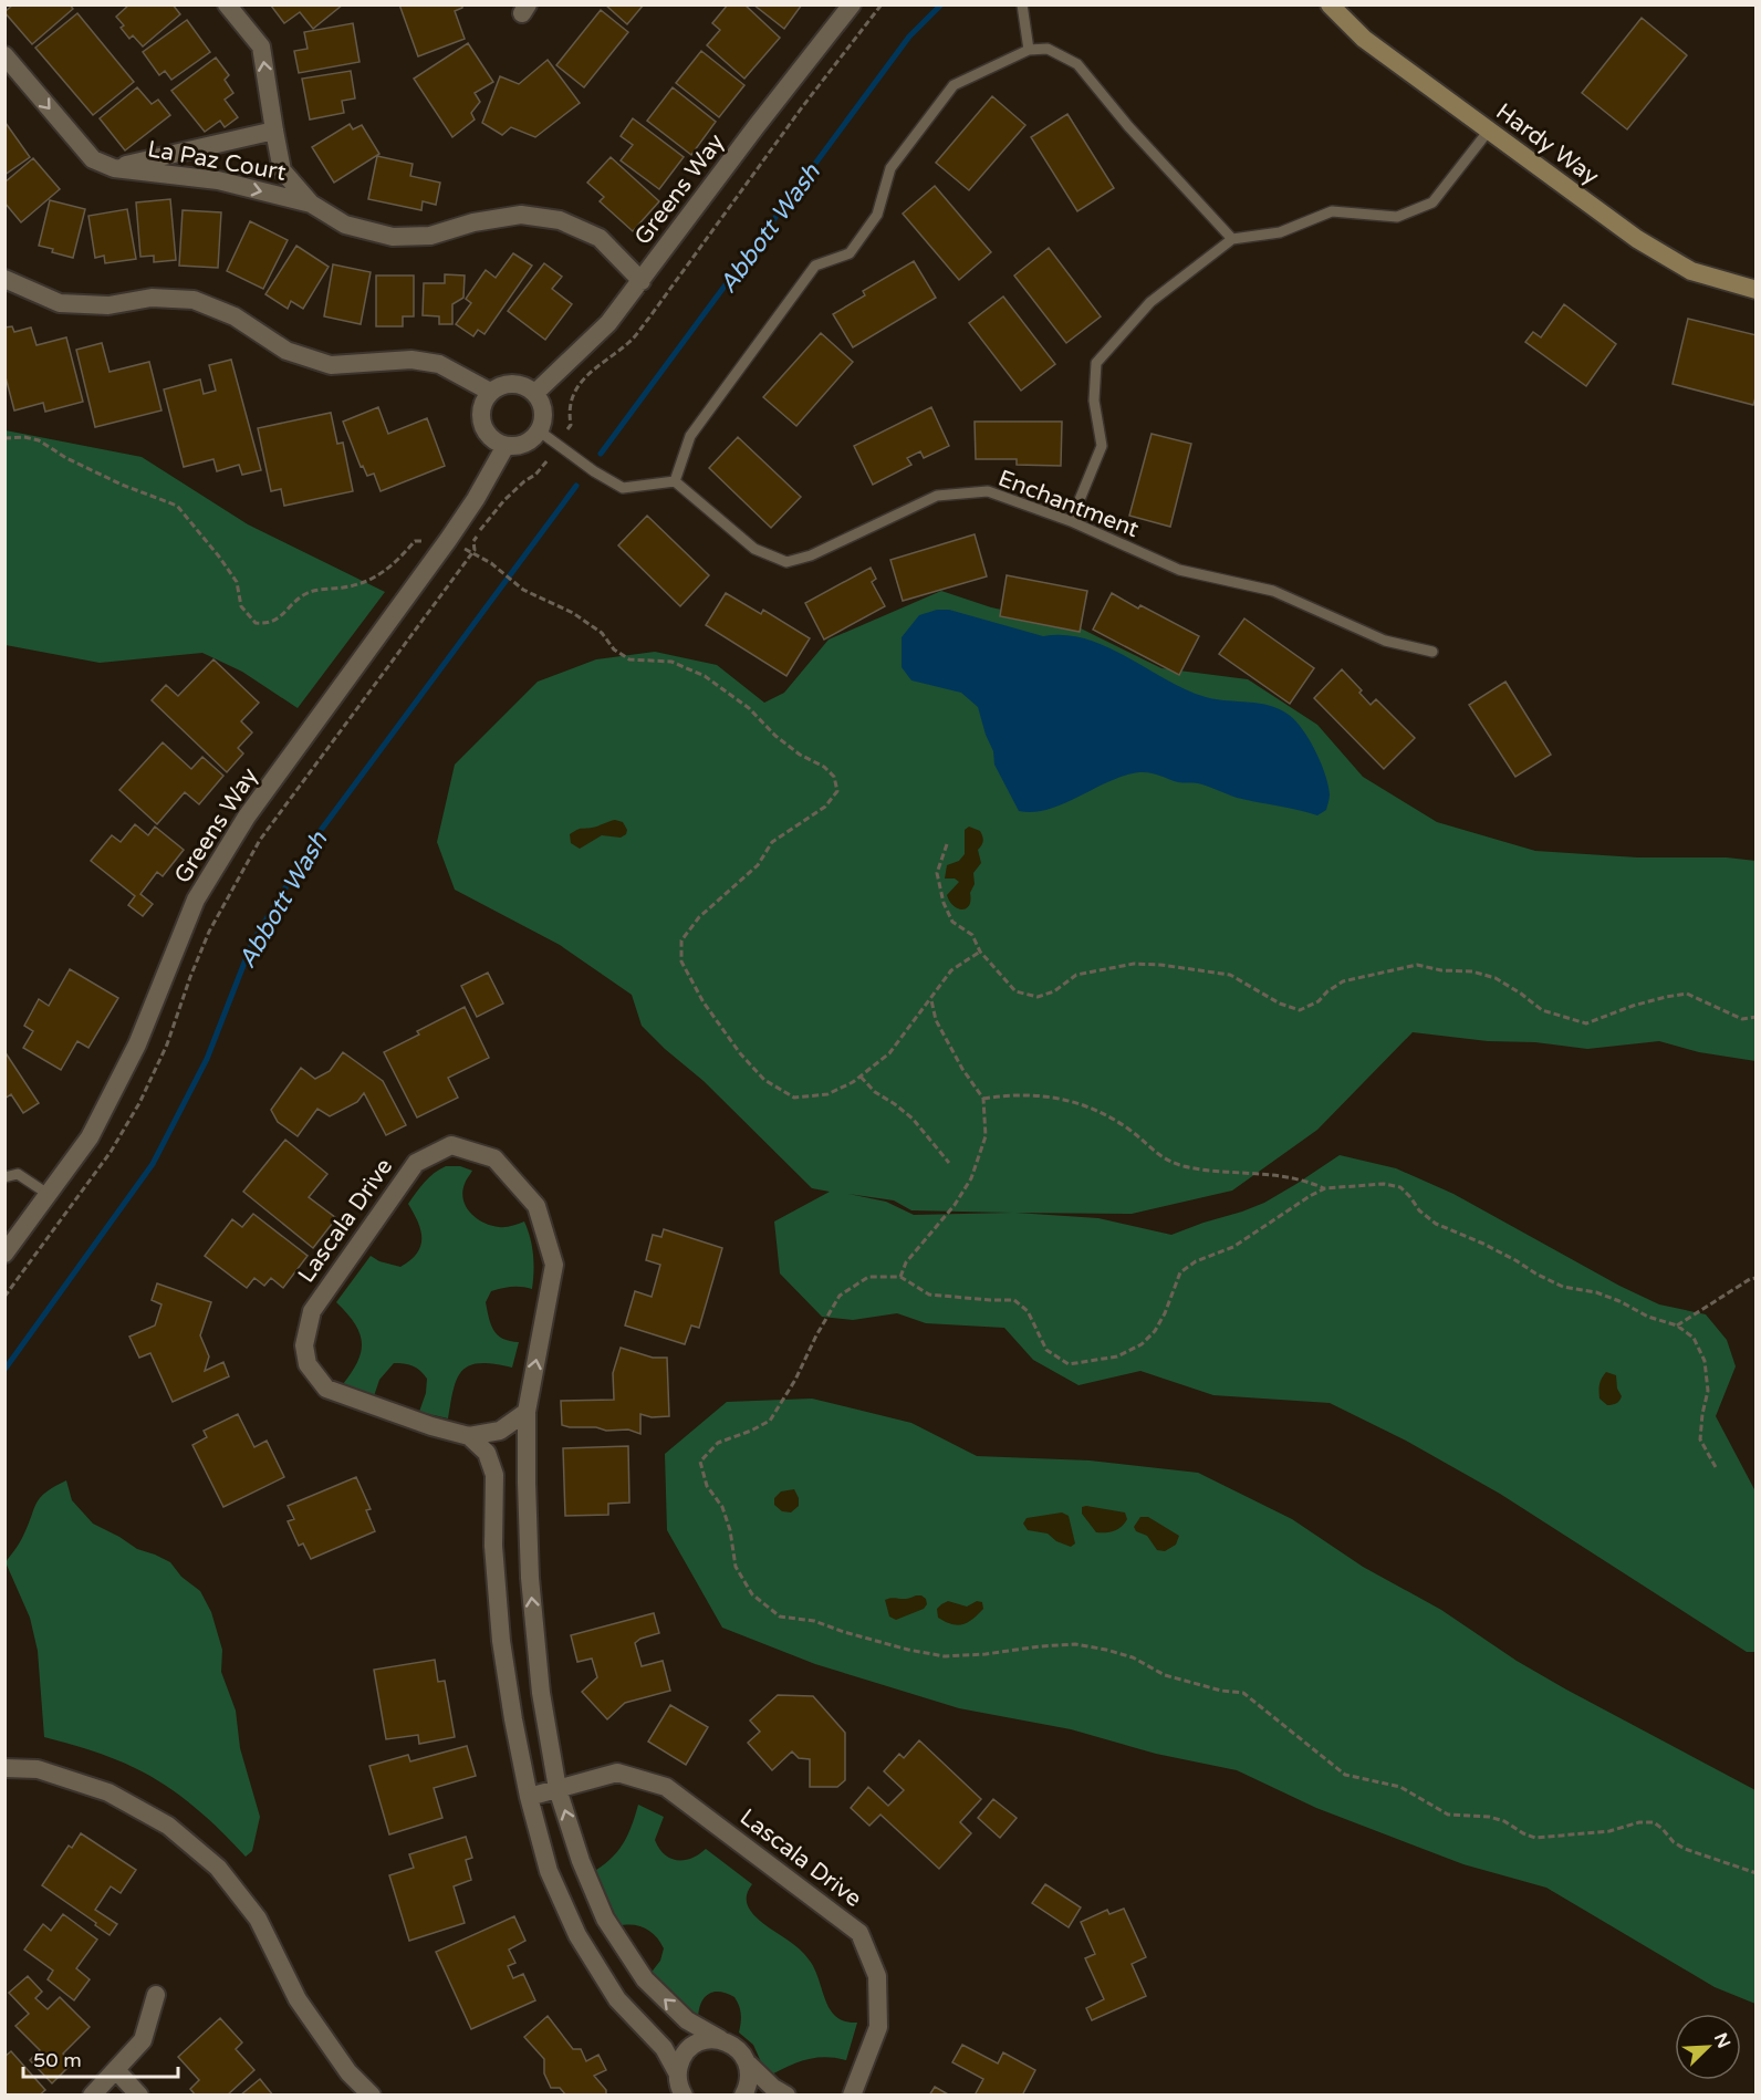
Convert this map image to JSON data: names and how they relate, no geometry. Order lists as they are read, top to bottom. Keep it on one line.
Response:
{"streets":{"main road":["Hardy Way"],"street":["La Paz Court","Greens Way","Lascala Drive"],"lane":["Enchantment"]},"water":["Abbott Wash"],"scale_bar":"50 m","north":"top right"}
